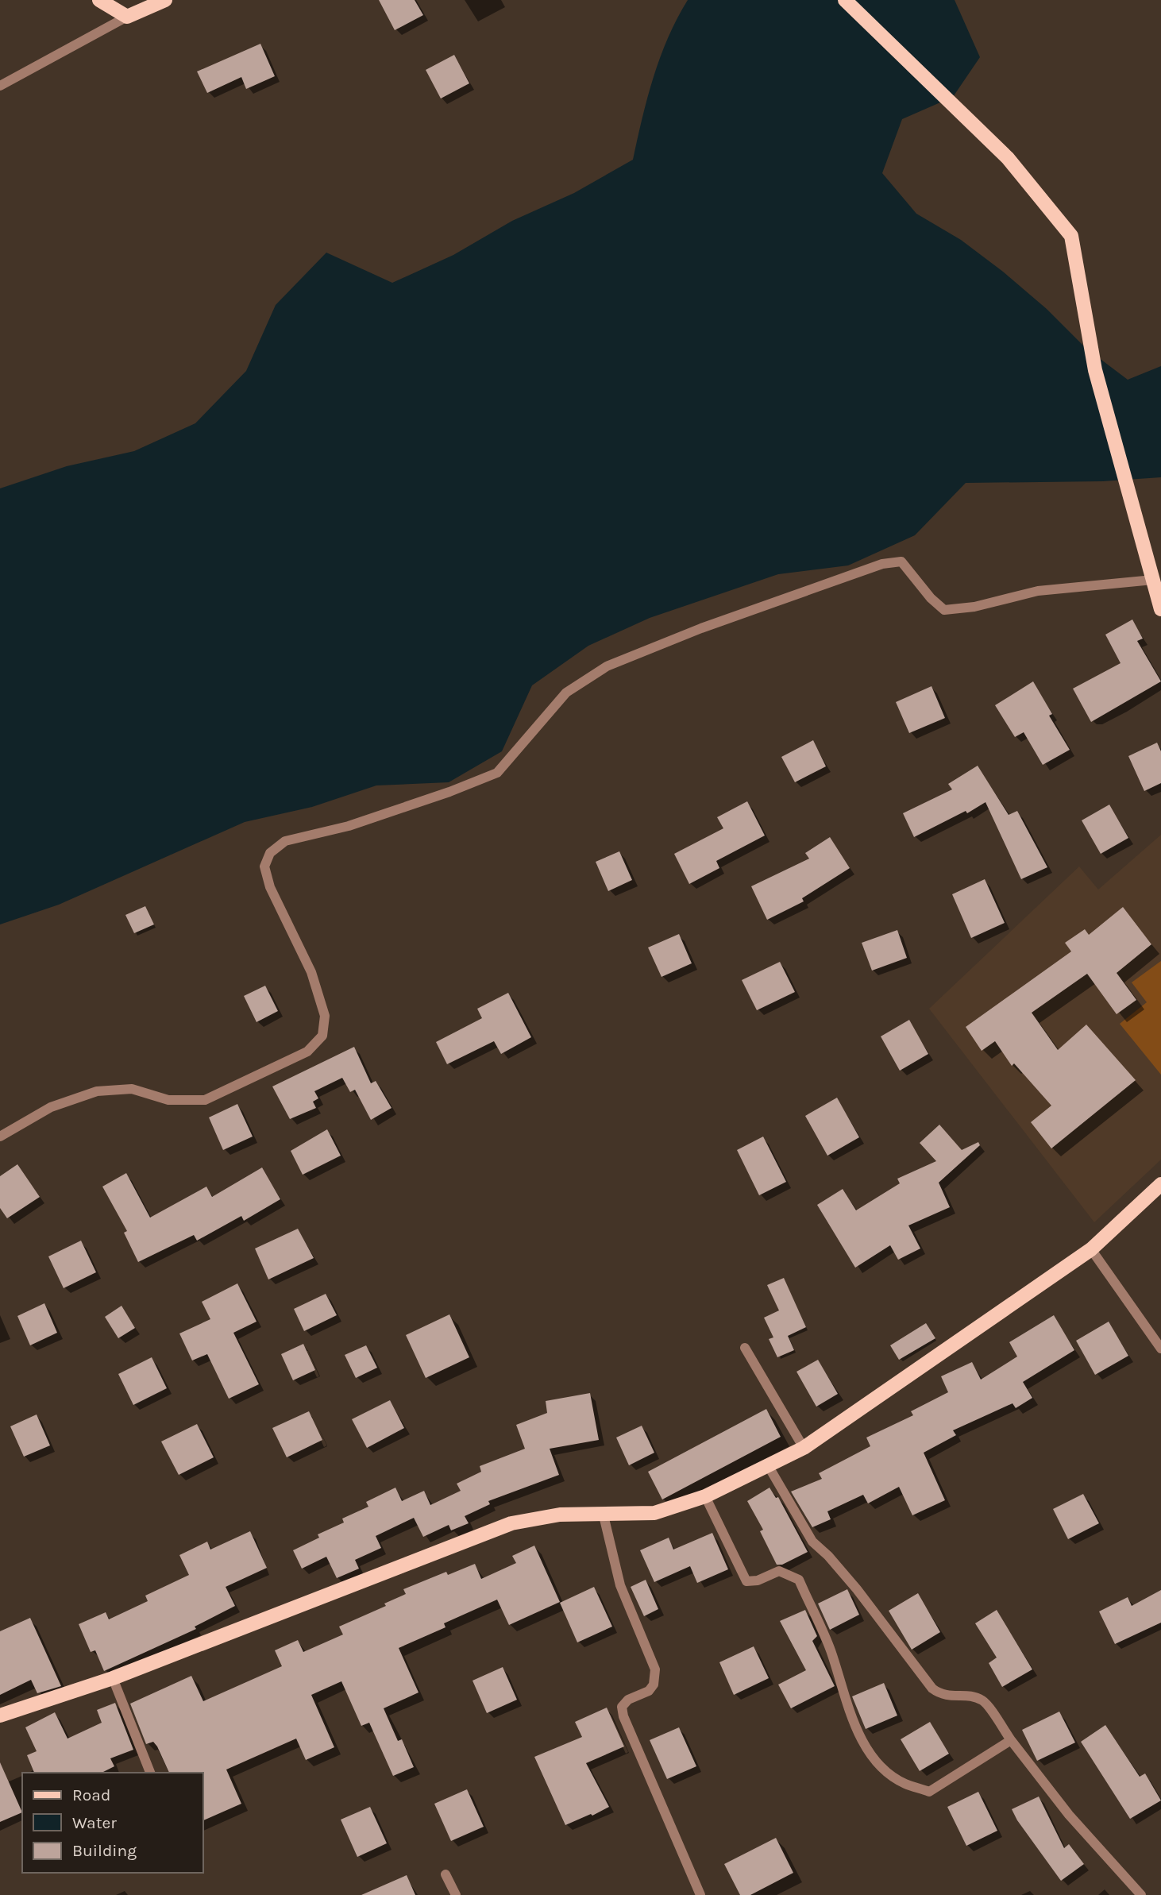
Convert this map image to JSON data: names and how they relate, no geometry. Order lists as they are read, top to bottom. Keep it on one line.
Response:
{"legend":["Road","Water","Building"]}
